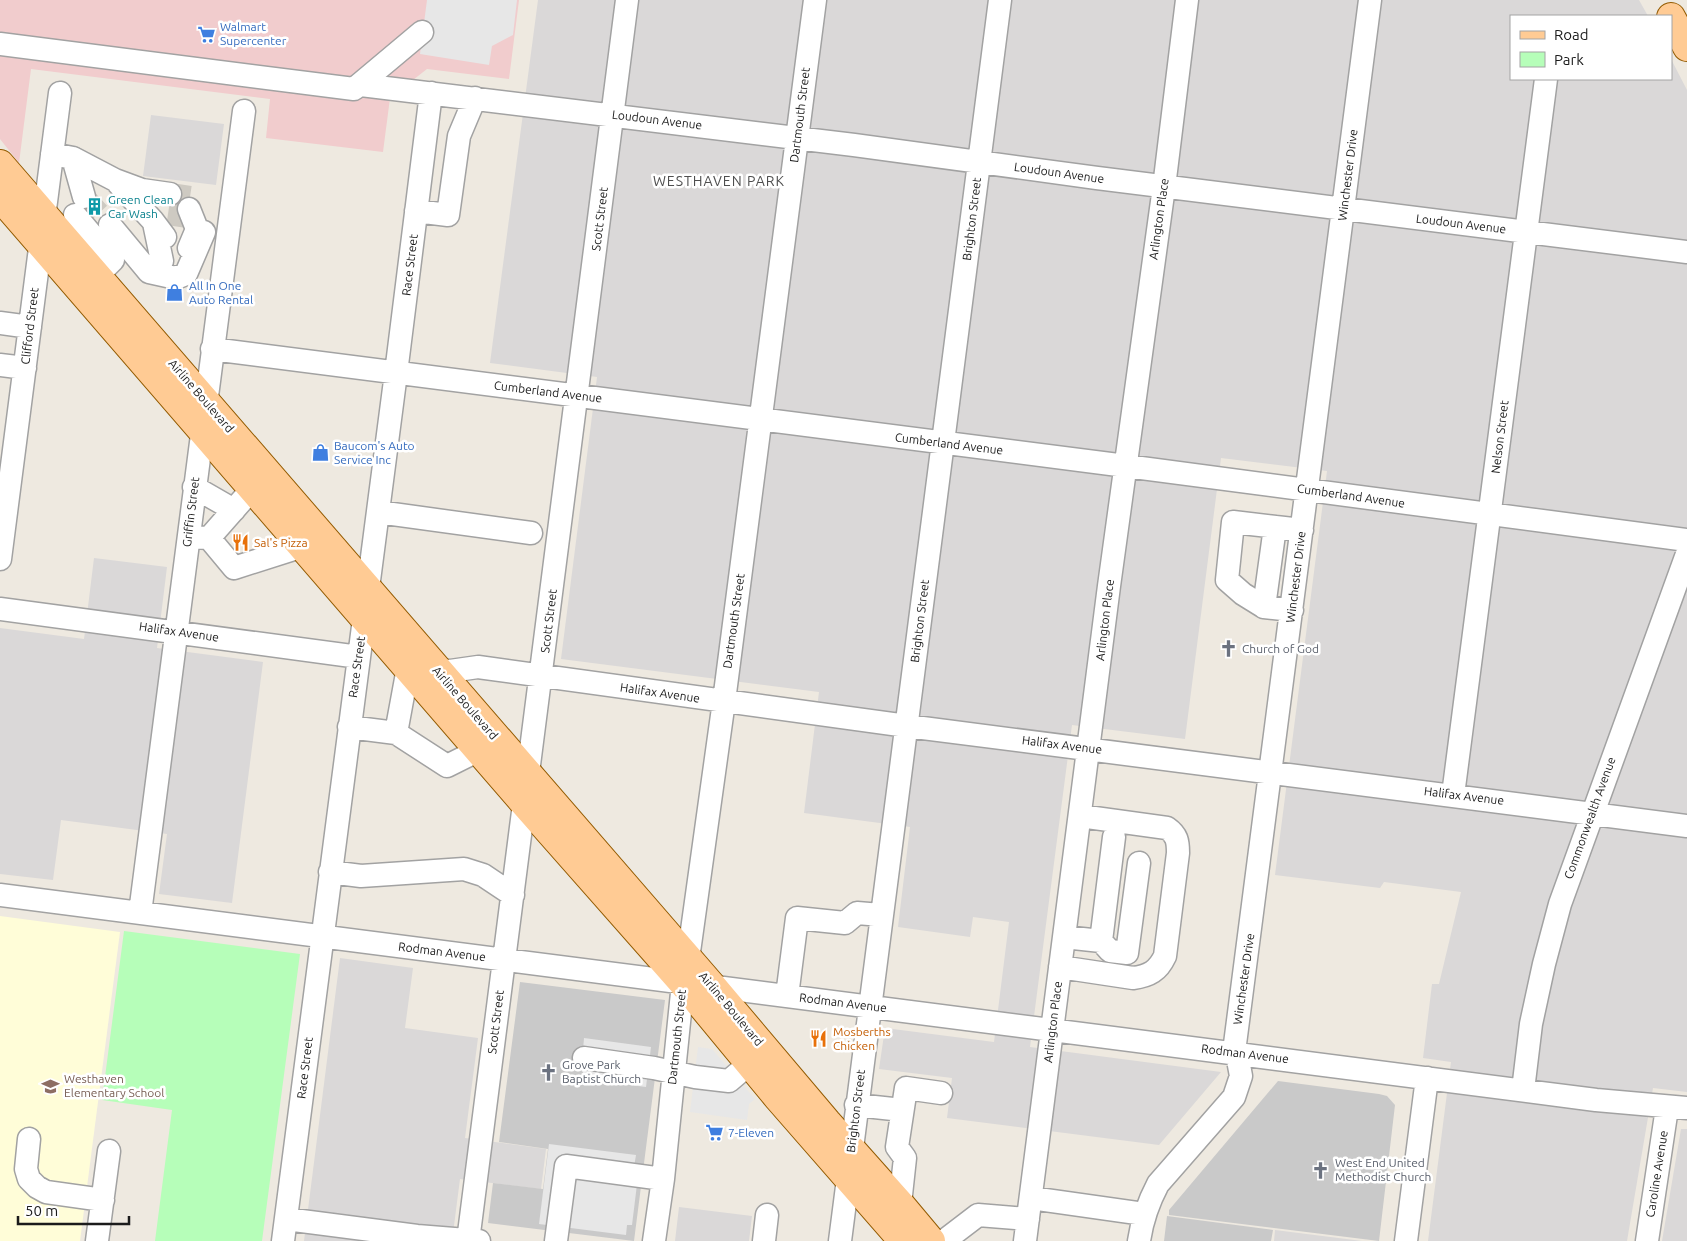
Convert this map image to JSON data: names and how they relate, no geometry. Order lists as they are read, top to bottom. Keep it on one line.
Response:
{"streets":{"main road":["Airline Boulevard"],"street":["Dartmouth Street","Loudoun Avenue","Winchester Drive","Scott Street","Brighton Street","Arlington Place","Race Street","Clifford Street","Cumberland Avenue","Nelson Street","Griffin Street","Halifax Avenue","Commonwealth Avenue","Rodman Avenue","Caroline Avenue"]},"crossings":[["Dartmouth Street","Loudoun Avenue"],["Dartmouth Street","Cumberland Avenue"],["Dartmouth Street","Airline Boulevard"],["Dartmouth Street","Halifax Avenue"],["Dartmouth Street","Rodman Avenue"],["Loudoun Avenue","Winchester Drive"],["Loudoun Avenue","Scott Street"],["Loudoun Avenue","Brighton Street"],["Loudoun Avenue","Arlington Place"],["Loudoun Avenue","Race Street"],["Loudoun Avenue","Nelson Street"],["Winchester Drive","Cumberland Avenue"],["Winchester Drive","Halifax Avenue"],["Winchester Drive","Rodman Avenue"],["Scott Street","Cumberland Avenue"],["Scott Street","Airline Boulevard"],["Scott Street","Halifax Avenue"],["Scott Street","Rodman Avenue"],["Brighton Street","Cumberland Avenue"],["Brighton Street","Airline Boulevard"],["Brighton Street","Halifax Avenue"],["Brighton Street","Rodman Avenue"],["Arlington Place","Cumberland Avenue"],["Arlington Place","Halifax Avenue"],["Arlington Place","Rodman Avenue"],["Race Street","Cumberland Avenue"],["Race Street","Airline Boulevard"],["Race Street","Halifax Avenue"],["Race Street","Rodman Avenue"],["Clifford Street","Airline Boulevard"],["Cumberland Avenue","Nelson Street"],["Cumberland Avenue","Griffin Street"],["Airline Boulevard","Griffin Street"],["Airline Boulevard","Halifax Avenue"],["Airline Boulevard","Rodman Avenue"],["Nelson Street","Halifax Avenue"],["Griffin Street","Halifax Avenue"],["Griffin Street","Rodman Avenue"],["Halifax Avenue","Commonwealth Avenue"],["Commonwealth Avenue","Rodman Avenue"],["Rodman Avenue","Caroline Avenue"]],"districts":["WESTHAVEN PARK"],"places":{"supermarket":["Walmart Supercenter","7-Eleven"],"building":["Green Clean Car Wash"],"shop":["All In One Auto Rental","Baucom's Auto Service Inc"],"restaurant":["Sal's Pizza","Mosberths Chicken"],"church":["Church of God","Grove Park Baptist Church","West End United Methodist Church"],"school or university":["Westhaven Elementary School"]},"legend":["Road","Park"],"scale_bar":"50 m"}
